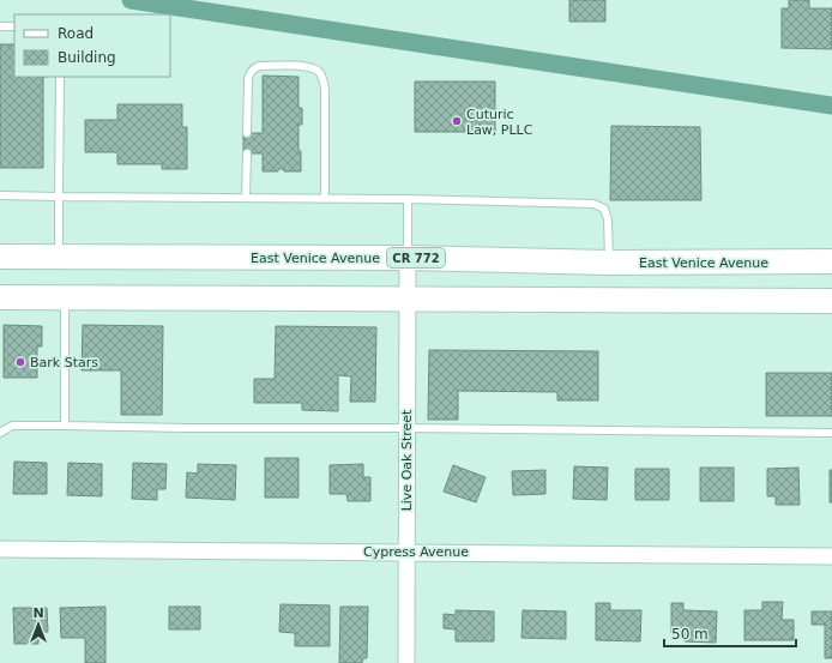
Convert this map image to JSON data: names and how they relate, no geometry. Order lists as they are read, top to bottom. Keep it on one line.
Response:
{"streets":{"main road":["East Venice Avenue","CR 772"],"street":["Live Oak Street","Cypress Avenue"]},"crossings":[["East Venice Avenue","Live Oak Street"],["Live Oak Street","Cypress Avenue"]],"places":["Cuturic Law, PLLC","Bark Stars"],"legend":["Road","Building"],"scale_bar":"50 m","north":"top"}
